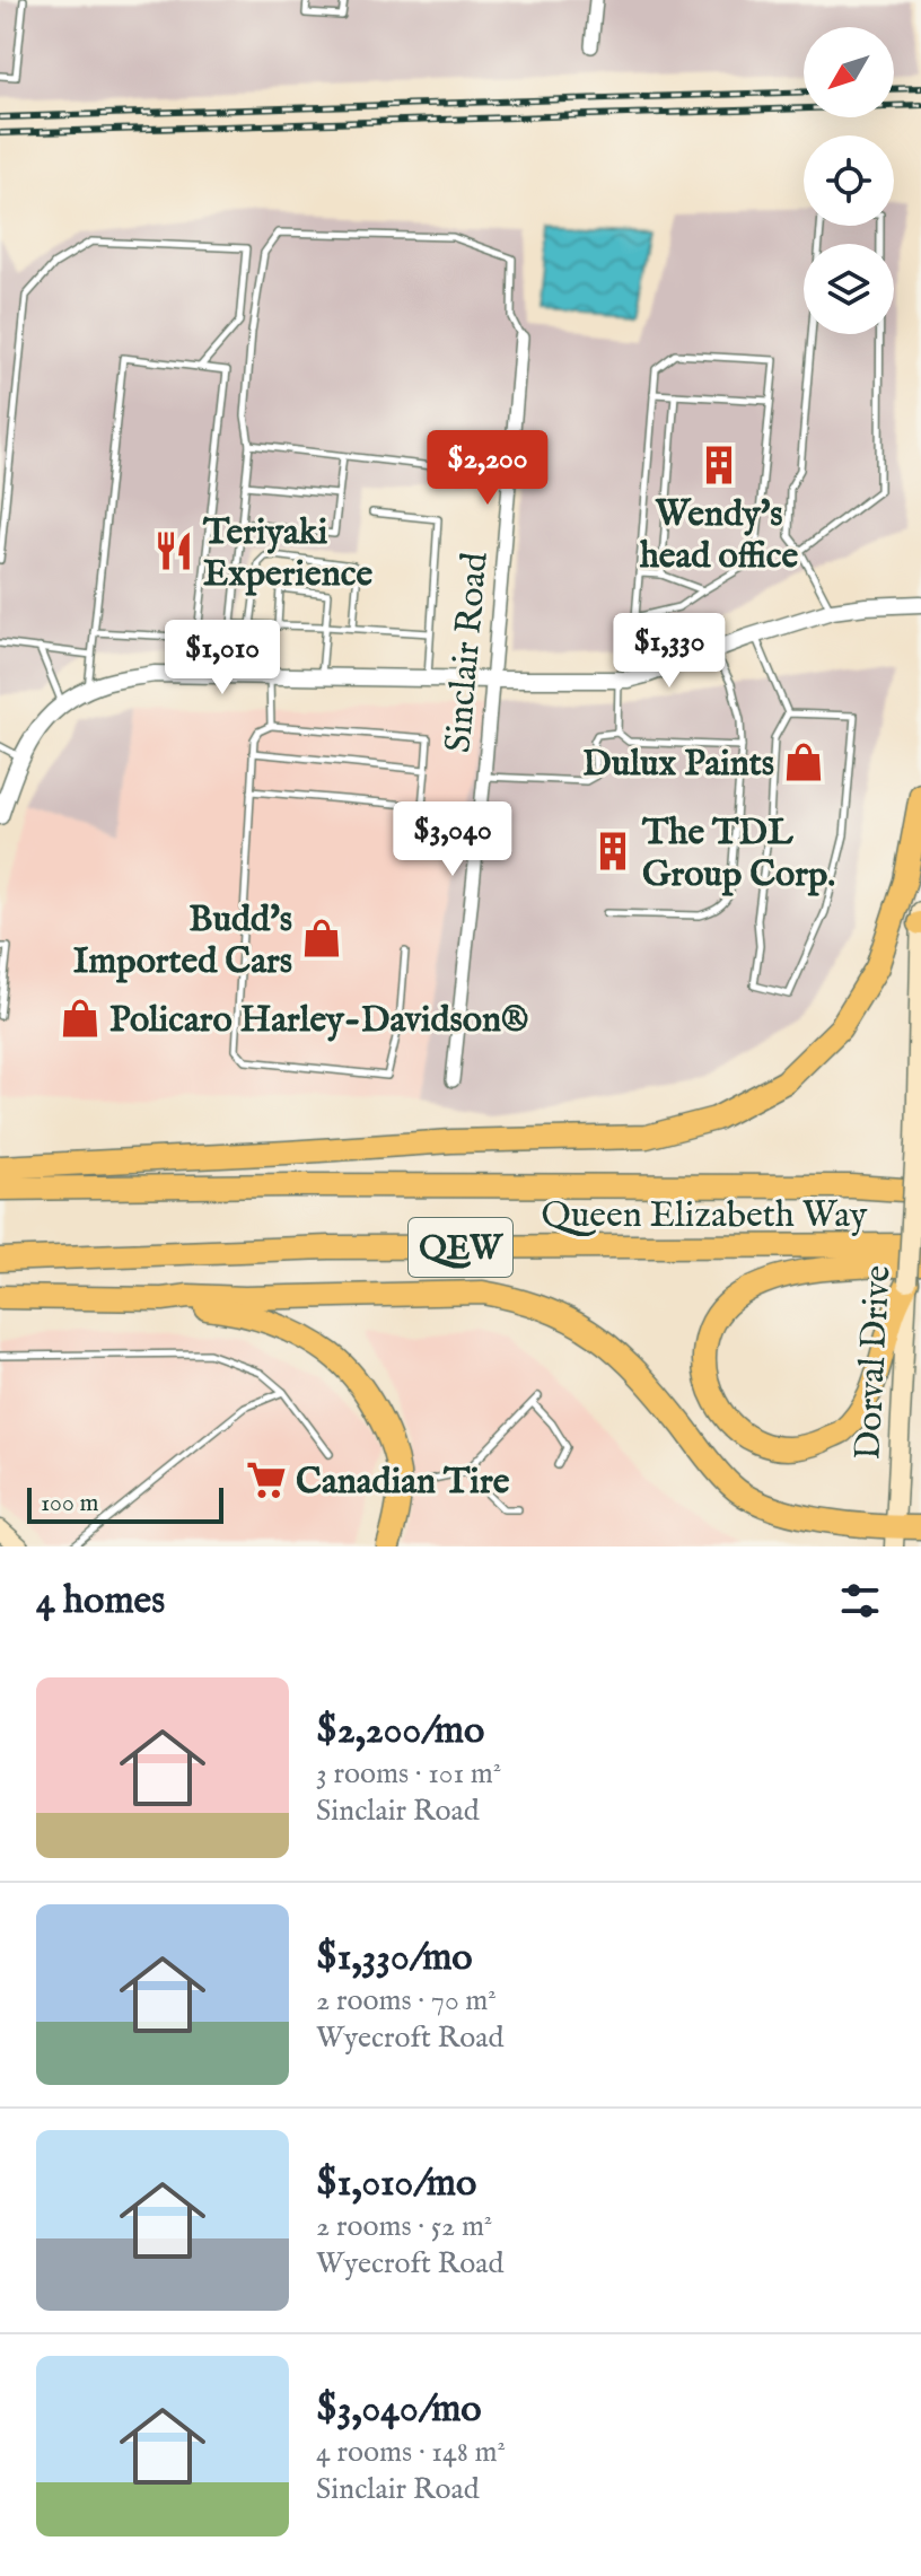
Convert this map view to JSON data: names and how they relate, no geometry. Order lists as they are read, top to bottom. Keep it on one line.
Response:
{"streets":{"highway":["Queen Elizabeth Way","QEW"],"main road":["Dorval Drive"],"street":["Sinclair Road"]},"places":{"building":["Wendy's head office","The TDL Group Corp."],"restaurant":["Teriyaki Experience"],"shop":["Dulux Paints","Budd's Imported Cars","Policaro Harley-Davidson®"],"supermarket":["Canadian Tire"]},"scale_bar":"100 m","north":"bottom left","page":{"price":["$2,200","$1,330","$1,010","$3,040"],"scale":"100 m","heading":"4 homes","list":[{"name":"$2,200/mo","note":"3 rooms · 101 m² · Sinclair Road"},{"name":"$1,330/mo","note":"2 rooms · 70 m² · Wyecroft Road"},{"name":"$1,010/mo","note":"2 rooms · 52 m² · Wyecroft Road"},{"name":"$3,040/mo","note":"4 rooms · 148 m² · Sinclair Road"}]}}
